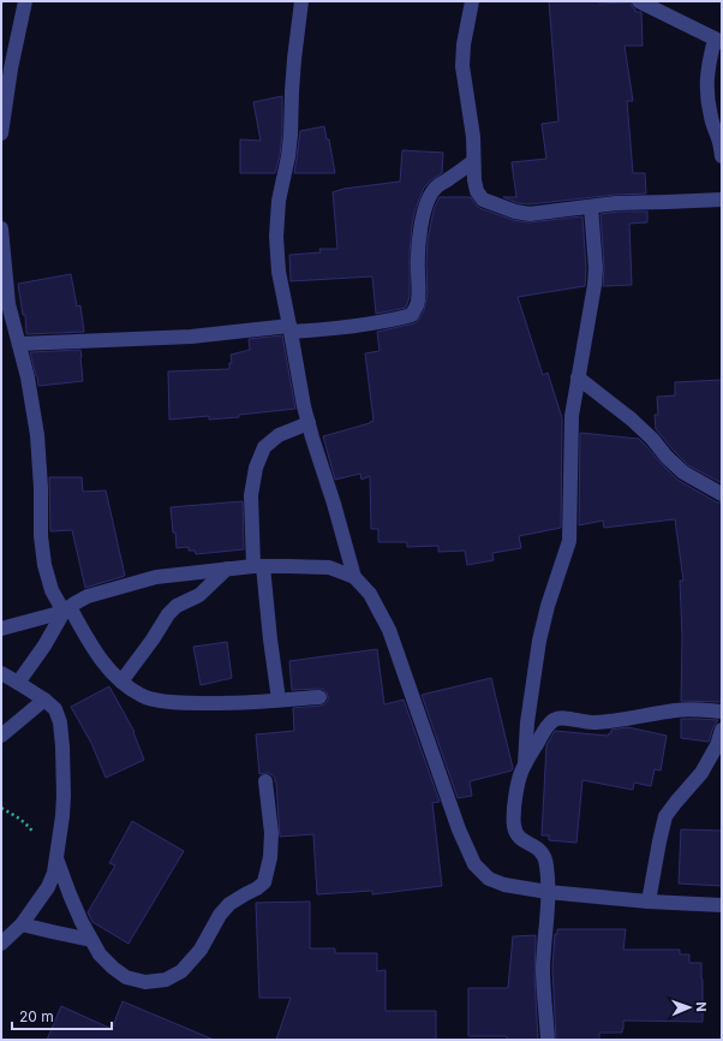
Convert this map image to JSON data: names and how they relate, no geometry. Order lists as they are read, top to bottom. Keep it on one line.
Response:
{"scale_bar":"20 m","north":"right"}
